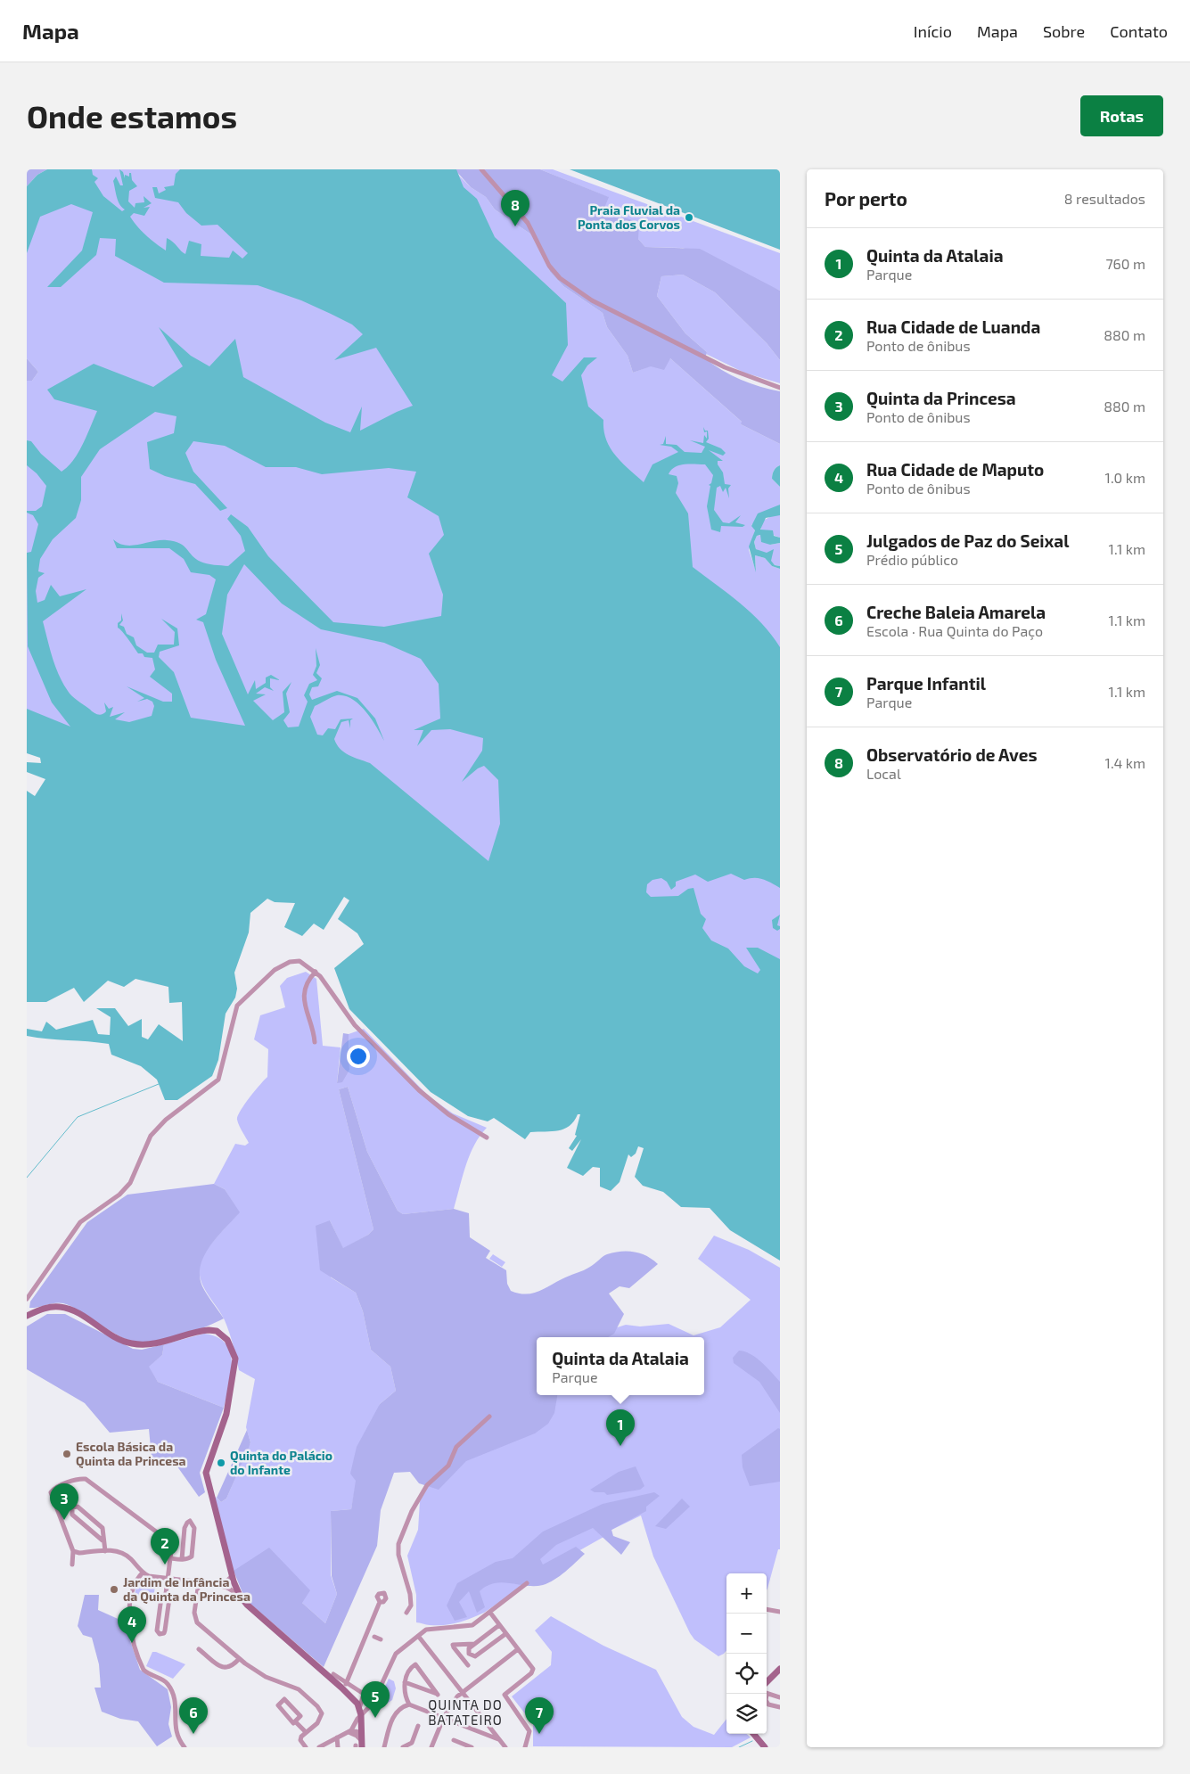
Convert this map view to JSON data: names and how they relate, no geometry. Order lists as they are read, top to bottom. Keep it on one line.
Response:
{"districts":["QUINTA DO BATATEIRO"],"places":["Praia Fluvial da Ponta dos Corvos","Escola Básica da Quinta da Princesa","Quinta do Palácio do Infante","Jardim de Infância da Quinta da Princesa"],"page":{"header":"Mapa","nav":["Início","Mapa","Sobre","Contato"],"buttons":"Rotas","title":"Onde estamos","heading":["Por perto","8 resultados"],"pins":["8","1","3","2","4","5","6","7"],"list":[{"mark":"1","name":"Quinta da Atalaia","note":"Parque","value":"760 m"},{"mark":"2","name":"Rua Cidade de Luanda","note":"Ponto de ônibus","value":"880 m"},{"mark":"3","name":"Quinta da Princesa","note":"Ponto de ônibus","value":"880 m"},{"mark":"4","name":"Rua Cidade de Maputo","note":"Ponto de ônibus","value":"1.0 km"},{"mark":"5","name":"Julgados de Paz do Seixal","note":"Prédio público","value":"1.1 km"},{"mark":"6","name":"Creche Baleia Amarela","note":"Escola · Rua Quinta do Paço","value":"1.1 km"},{"mark":"7","name":"Parque Infantil","note":"Parque","value":"1.1 km"},{"mark":"8","name":"Observatório de Aves","note":"Local","value":"1.4 km"}],"popup":["Quinta da Atalaia","Parque"],"map_buttons":["+","−"]}}
